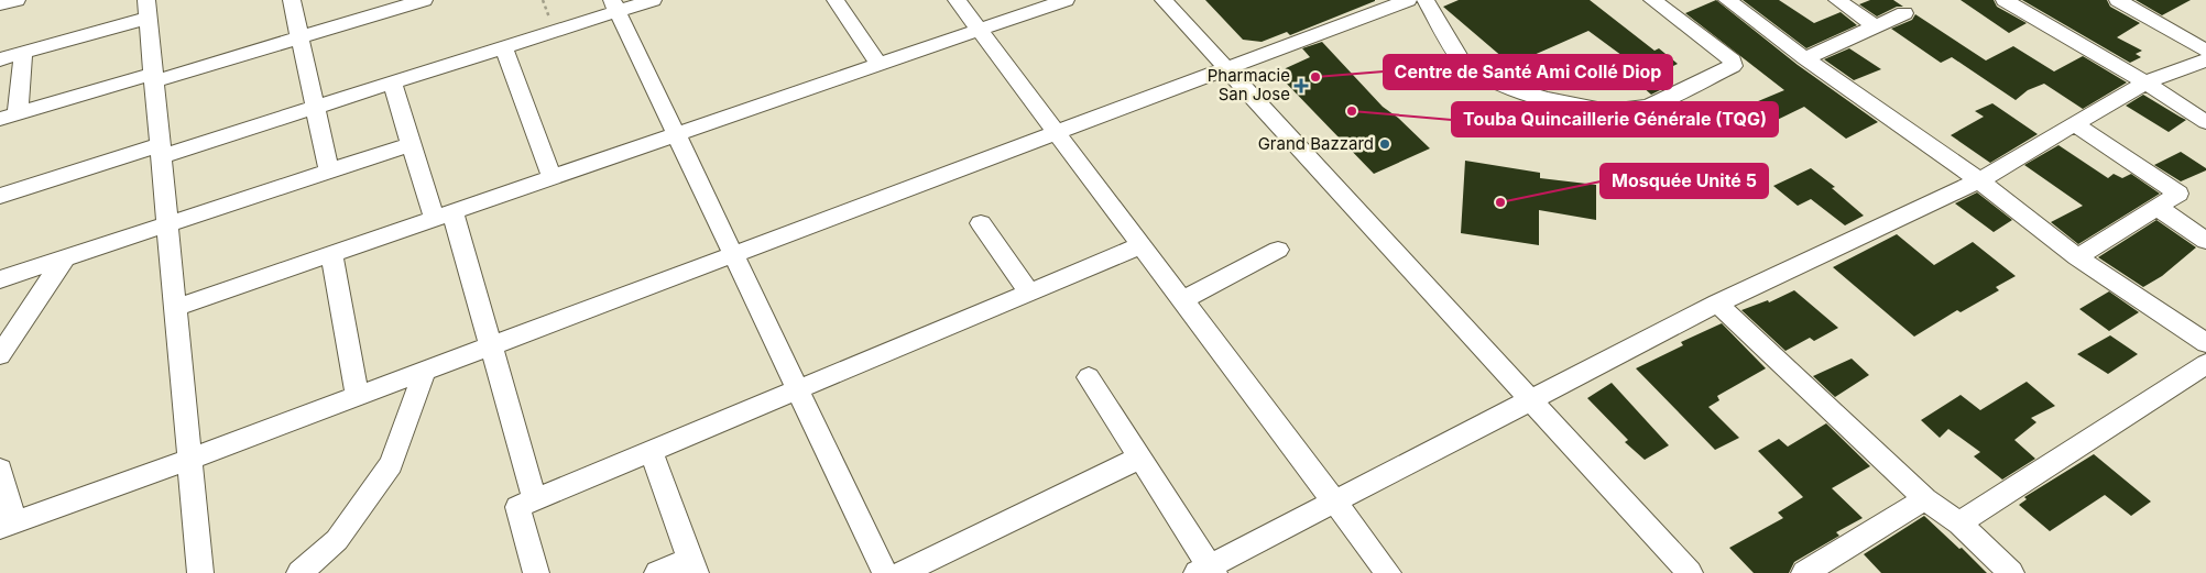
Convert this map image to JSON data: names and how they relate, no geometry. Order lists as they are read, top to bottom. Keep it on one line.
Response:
{"places":{"other":["Centre de Santé Ami Collé Diop","Touba Quincaillerie Générale (TQG)","Grand Bazzard","Mosquée Unité 5"],"health":["Pharmacie San Jose"]}}
